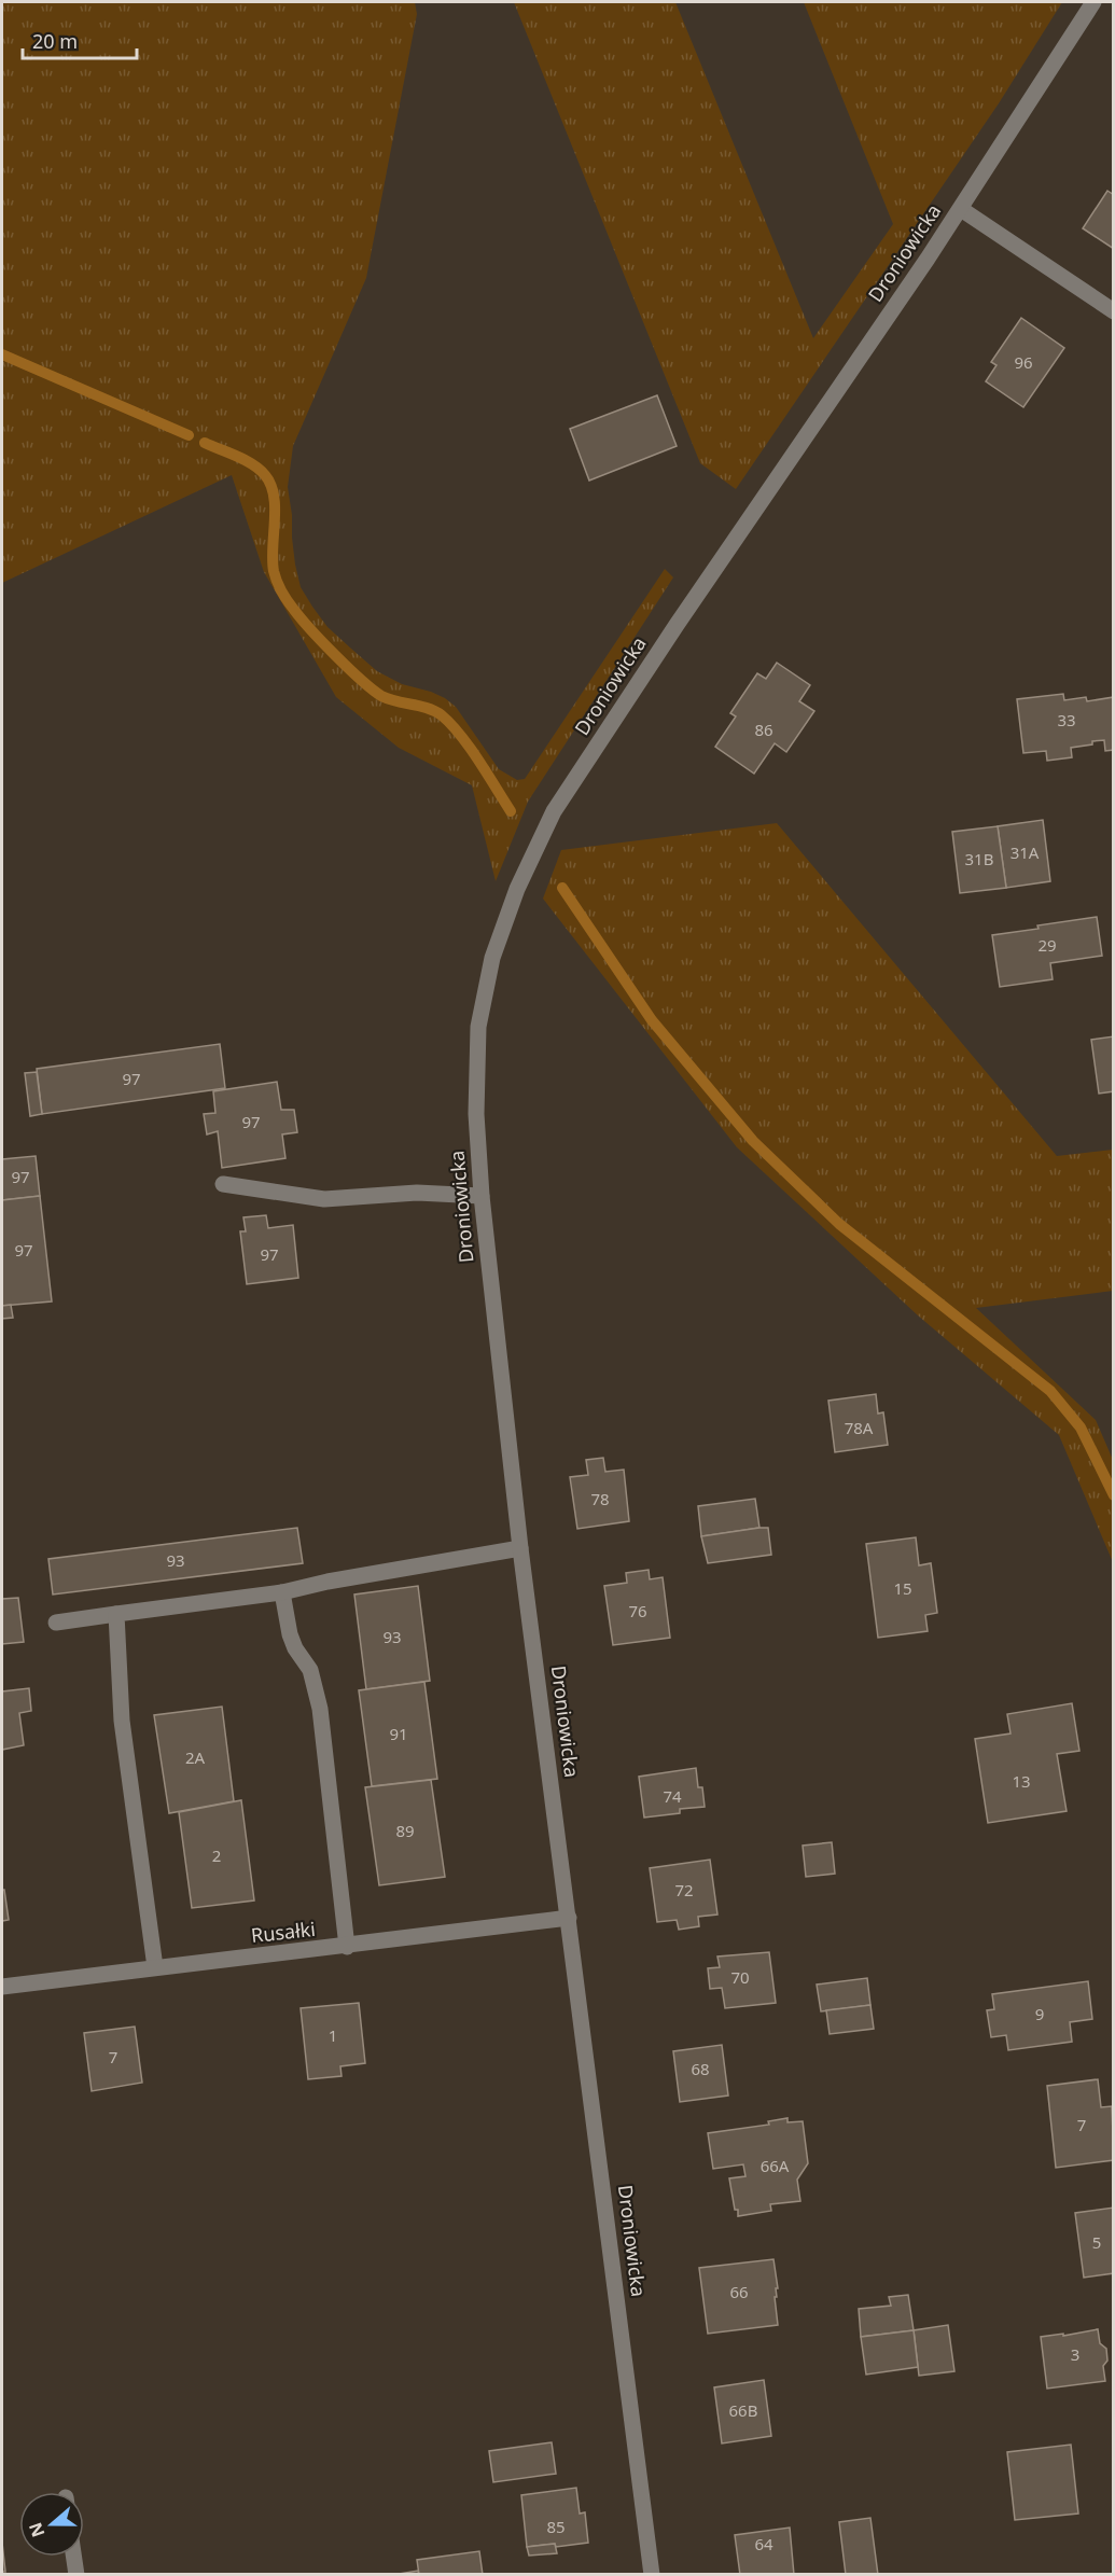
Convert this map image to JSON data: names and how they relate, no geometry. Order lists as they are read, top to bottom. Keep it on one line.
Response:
{"streets":{"street":["Droniowicka","Rusałki"]},"crossings":[["Droniowicka","Rusałki"]],"house_numbers":["96","33","86","31A","31B","29","97","97","97","97","97","78A","78","93","15","76","93","91","2A","13","74","89","2","72","70","9","1","7","68","7","66A","5","66","3","66B","85","64"],"scale_bar":"20 m","north":"left"}
